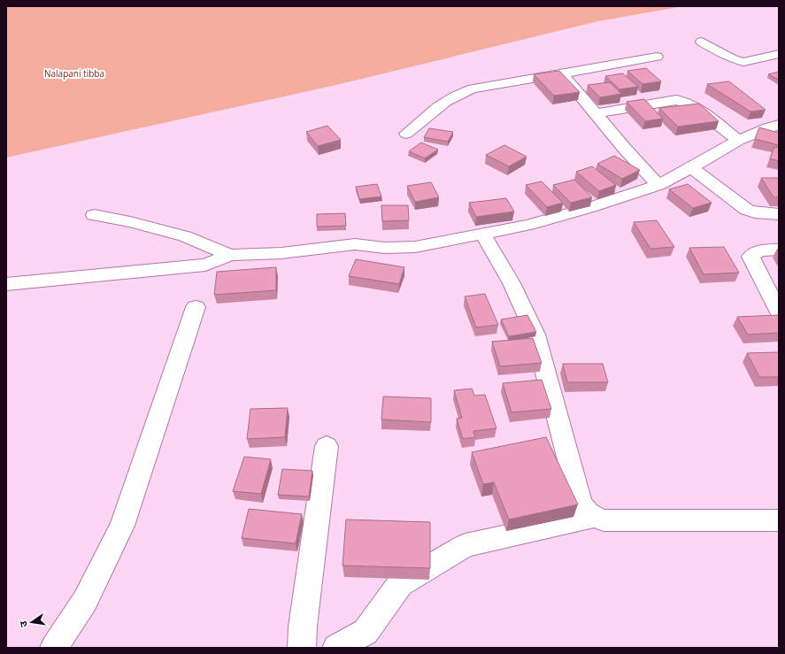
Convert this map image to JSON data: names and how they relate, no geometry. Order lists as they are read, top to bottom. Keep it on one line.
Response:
{"parks":["Nalapani tibba"],"north":"left"}
